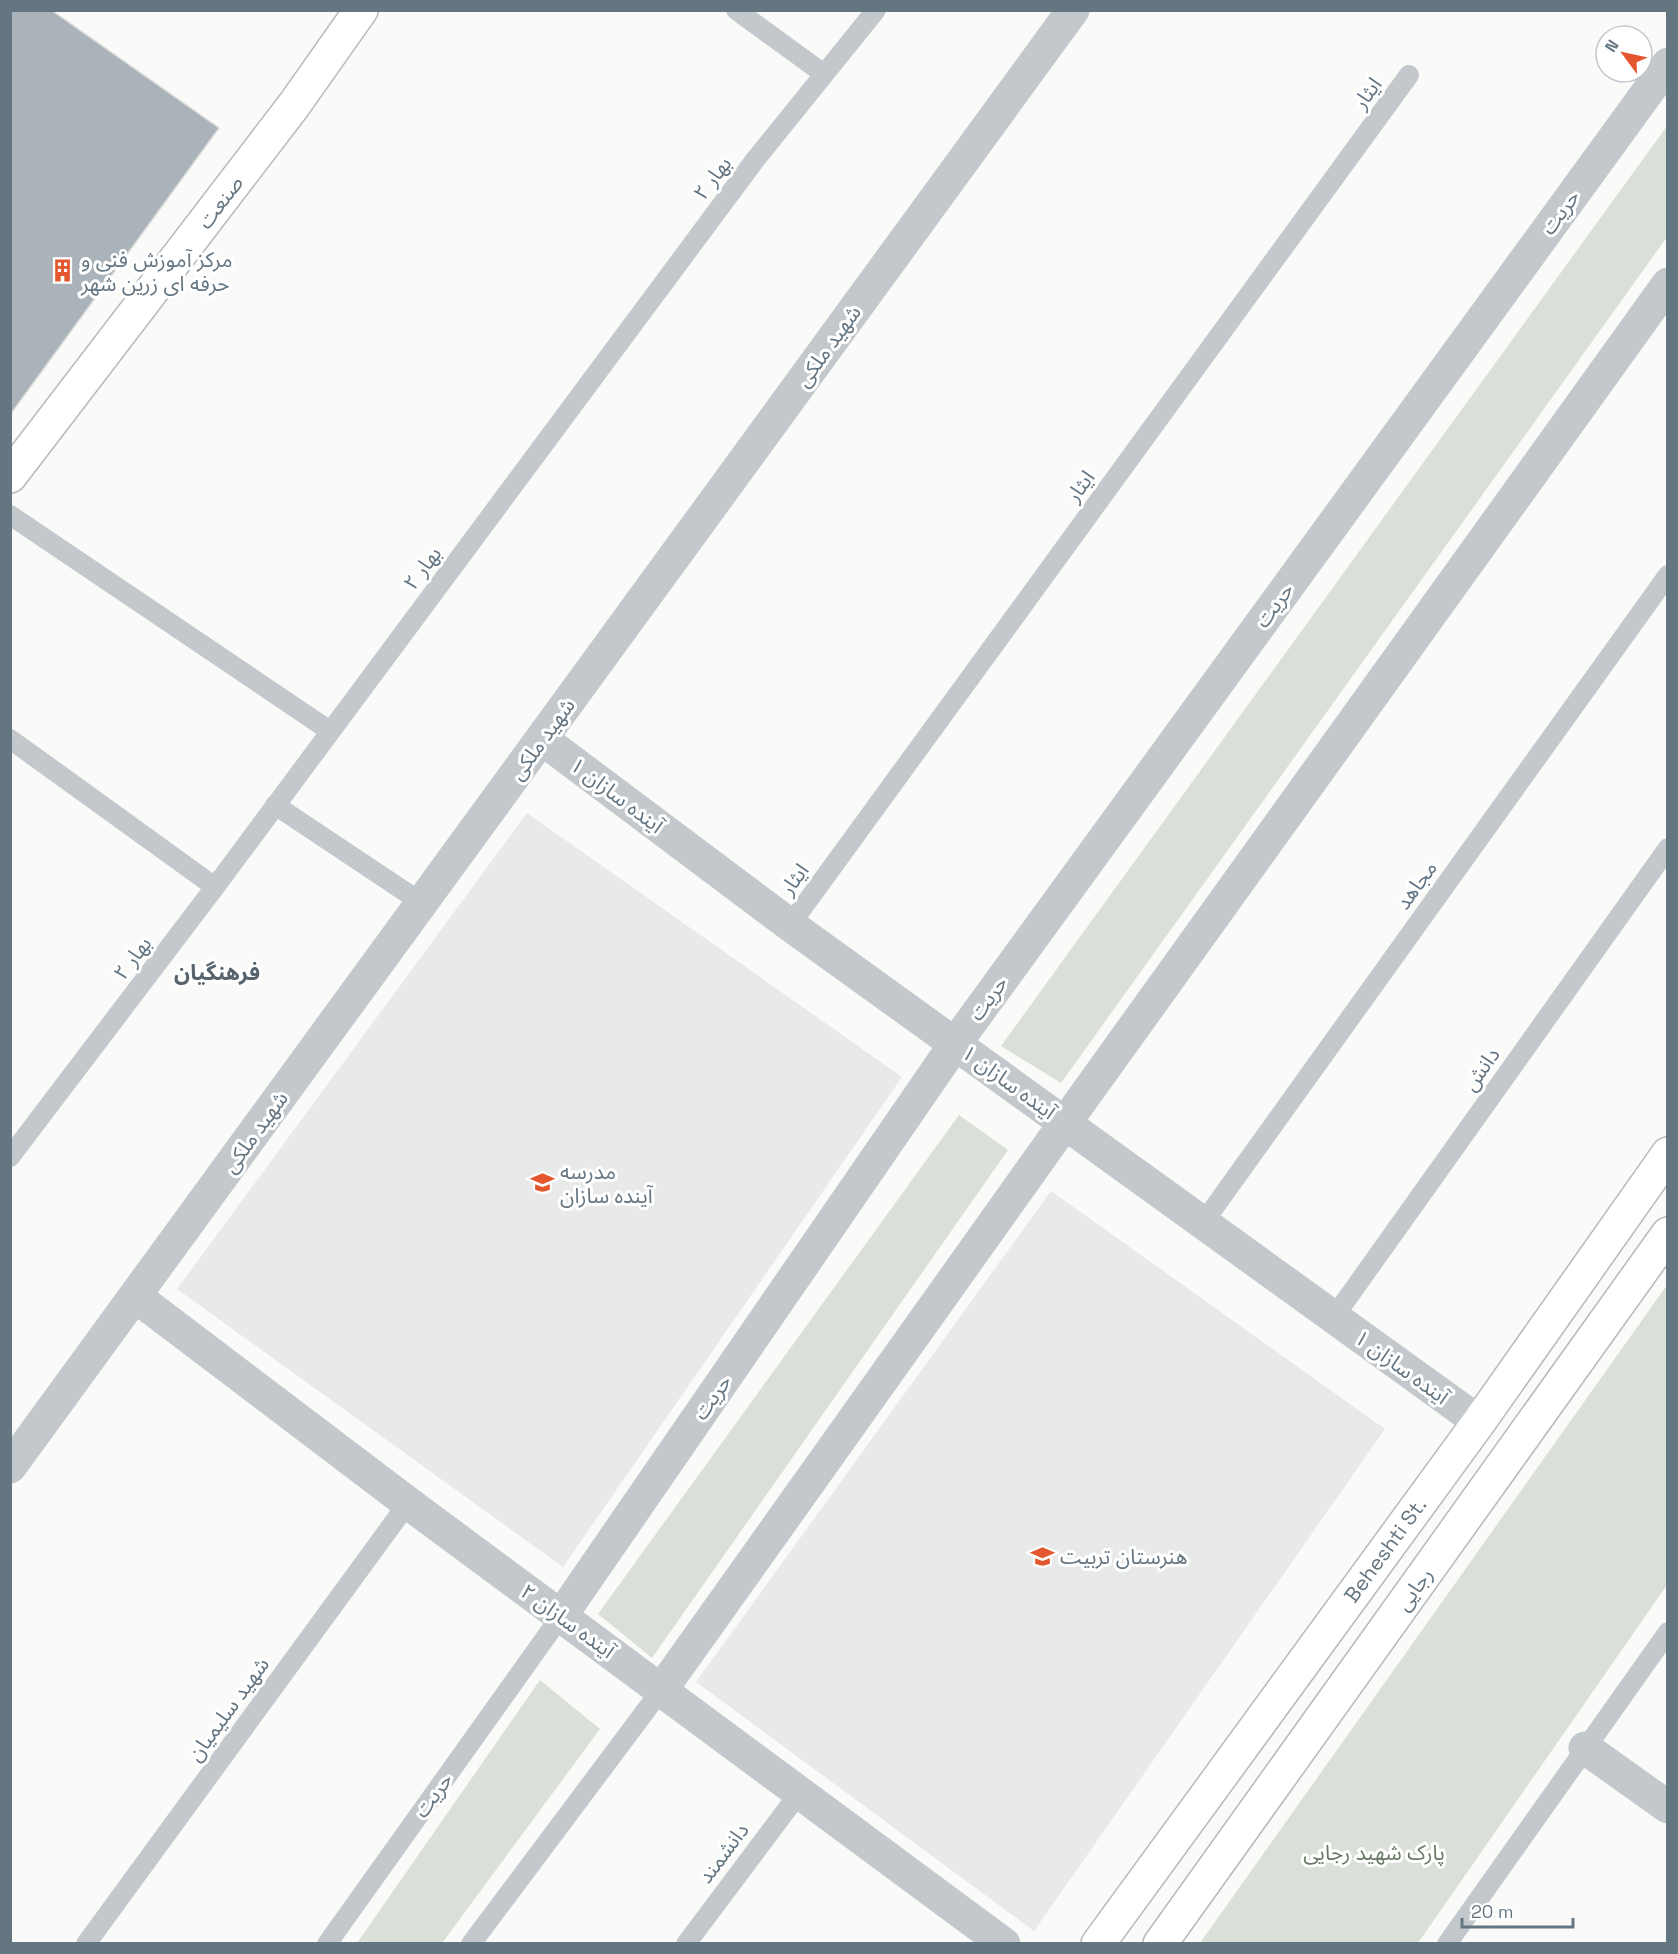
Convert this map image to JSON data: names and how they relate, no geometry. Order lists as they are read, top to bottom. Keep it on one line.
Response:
{"streets":{"main road":["صنعت","Beheshti St.","رجایی"],"street":["حریت","شهید ملکی","آینده سازان ۱","آینده سازان ۲"],"lane":["ایثار","بهار ۲","مجاهد","دانش","شهید سلیمیان","دانشمند"]},"crossings":[["ایثار","آینده سازان ۱"],["حریت","آینده سازان ۱"],["حریت","آینده سازان ۲"],["شهید ملکی","آینده سازان ۱"],["شهید ملکی","آینده سازان ۲"],["آینده سازان ۱","مجاهد"],["آینده سازان ۱","دانش"],["آینده سازان ۱","Beheshti St."],["آینده سازان ۲","شهید سلیمیان"],["آینده سازان ۲","دانشمند"]],"districts":["فرهنگیان"],"parks":["پارک شهید رجایی"],"places":{"building":["مرکز آموزش فنی و حرفه ای زرین شهر"],"school or university":["مدرسه آینده سازان","هنرستان تربیت"]},"scale_bar":"20 m","north":"top left"}
